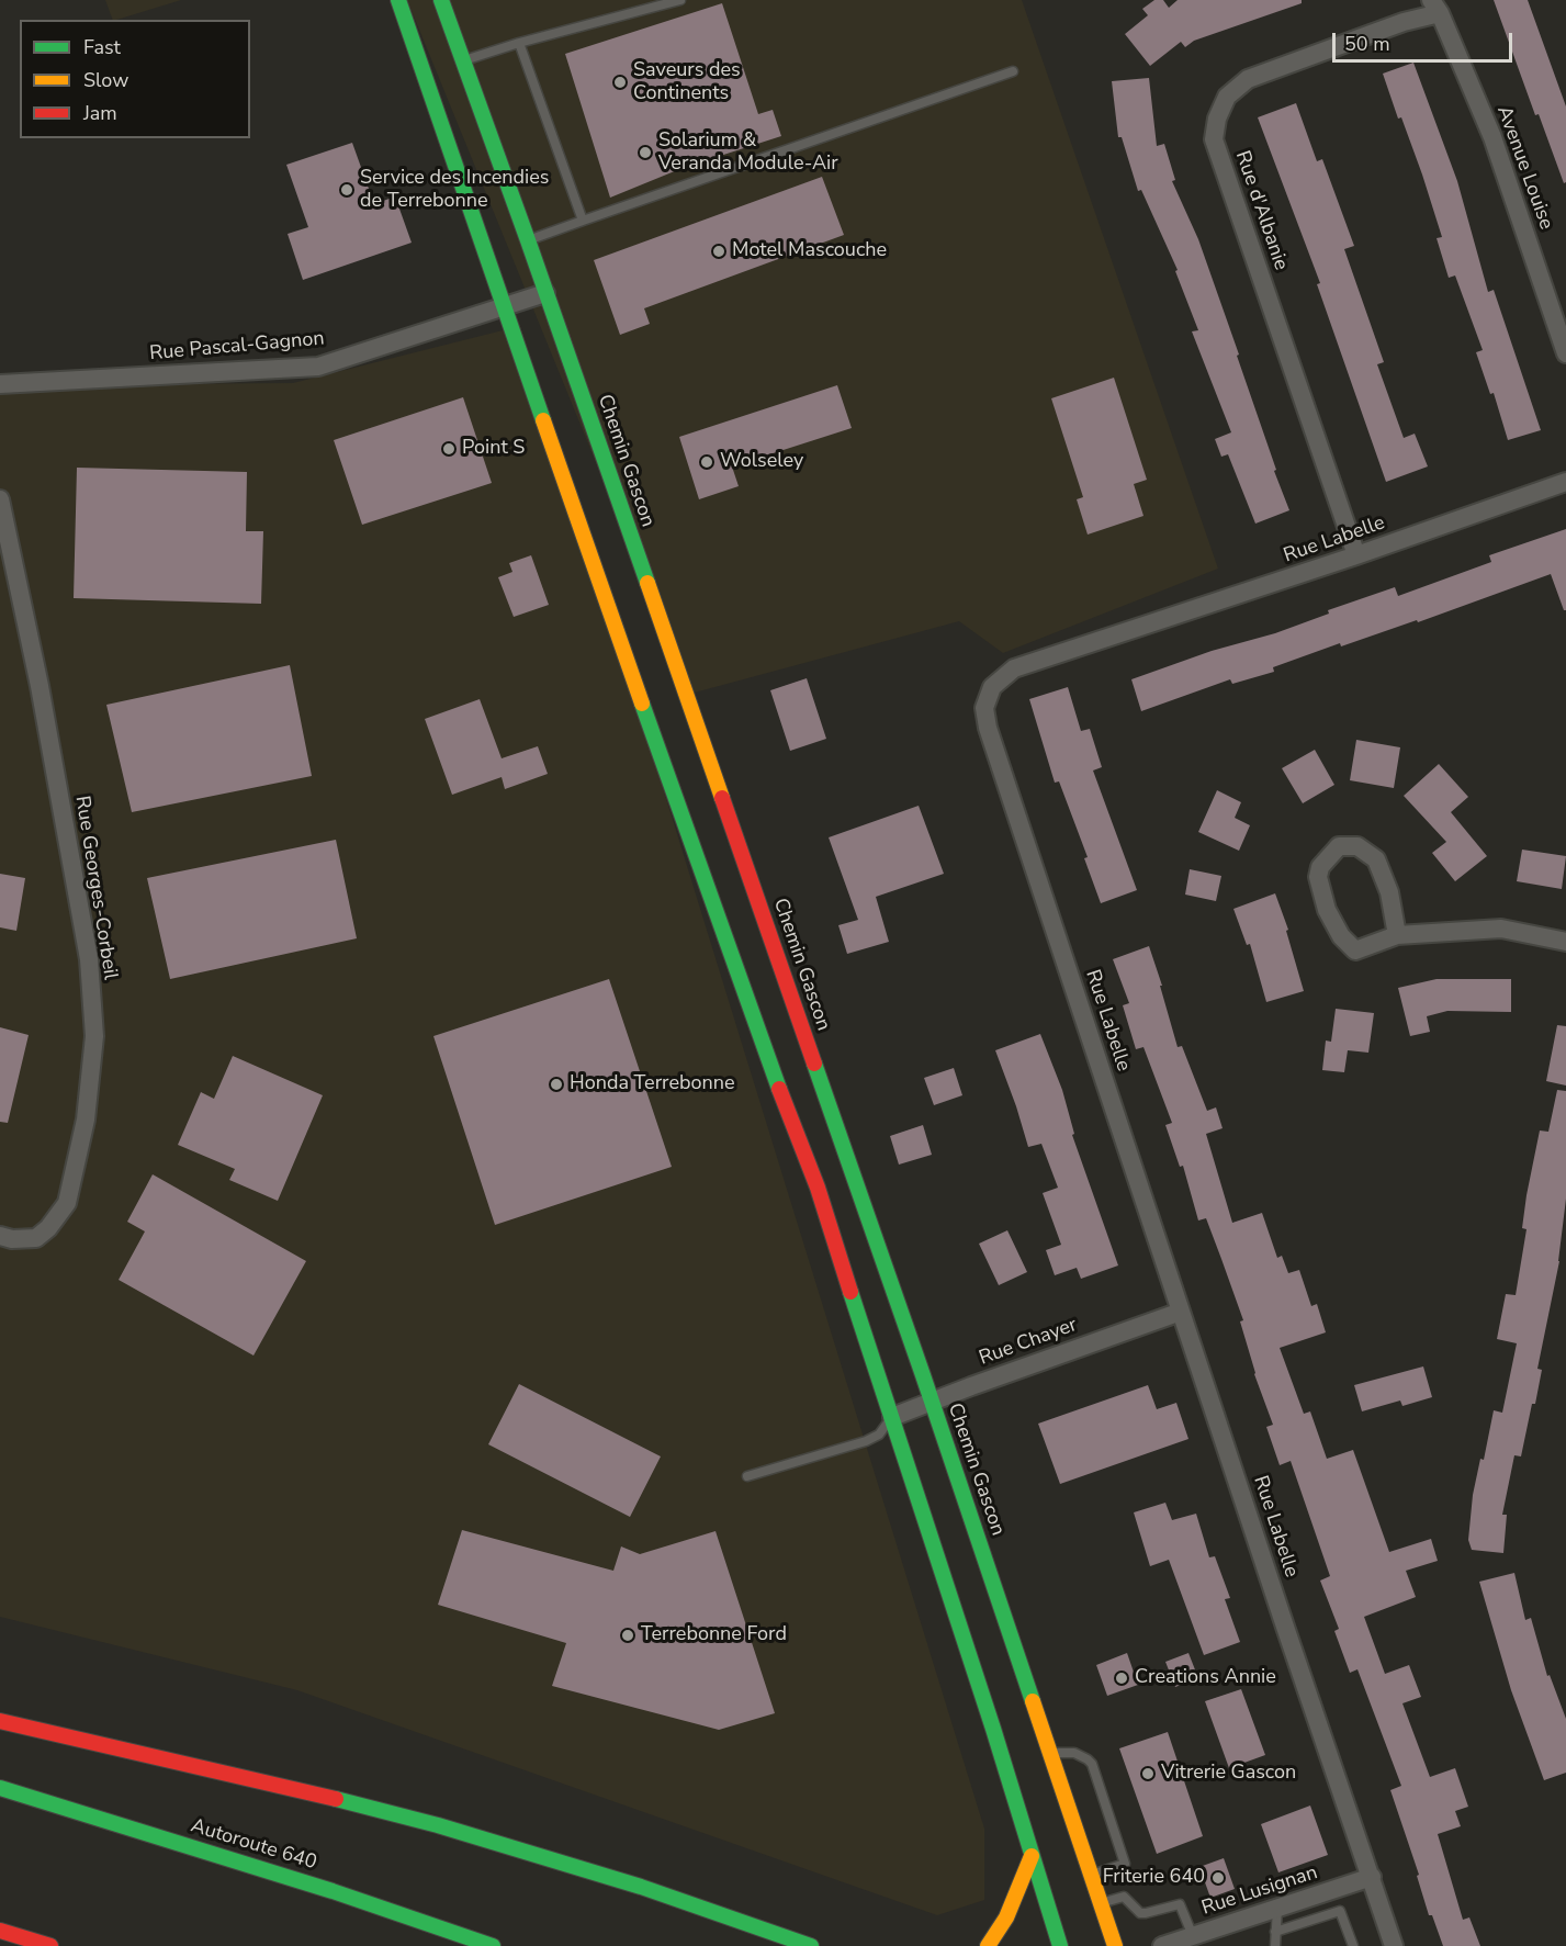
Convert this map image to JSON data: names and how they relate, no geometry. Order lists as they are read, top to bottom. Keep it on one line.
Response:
{"streets":{"main road":["Chemin Gascon","Autoroute 640"],"street":["Avenue Louise","Rue d'Albanie","Rue Pascal-Gagnon","Rue Labelle","Rue Georges-Corbeil","Rue Chayer","Rue Lusignan"]},"crossings":[["Avenue Louise","Rue d'Albanie"],["Rue d'Albanie","Rue Labelle"],["Rue Pascal-Gagnon","Chemin Gascon"],["Chemin Gascon","Rue Chayer"],["Rue Labelle","Rue Chayer"],["Rue Labelle","Rue Lusignan"]],"places":["Saveurs des Continents","Solarium & Veranda Module-Air","Service des Incendies de Terrebonne","Motel Mascouche","Point S","Wolseley","Honda Terrebonne","Terrebonne Ford","Creations Annie","Vitrerie Gascon","Friterie 640"],"legend":["Fast","Slow","Jam"],"scale_bar":"50 m"}
